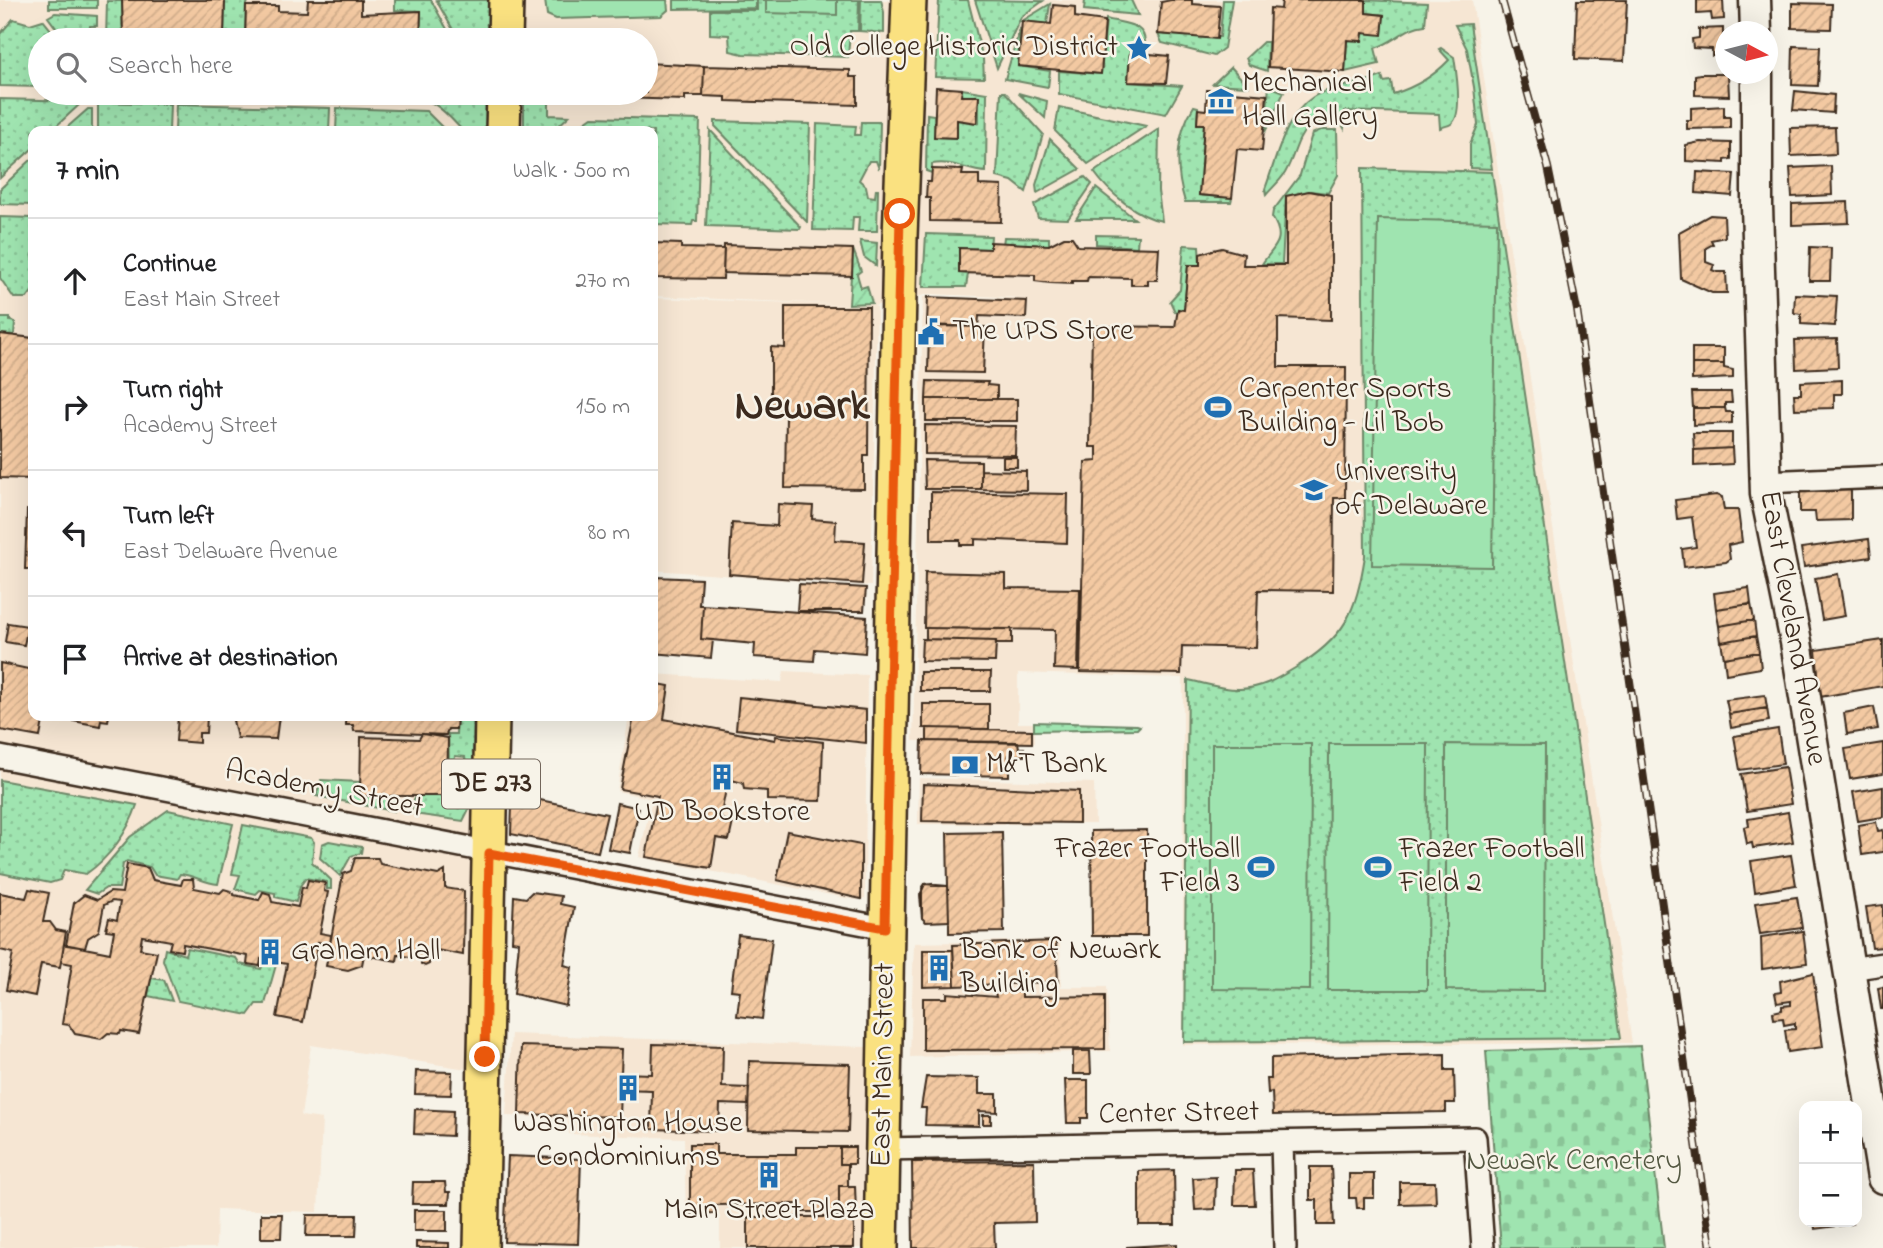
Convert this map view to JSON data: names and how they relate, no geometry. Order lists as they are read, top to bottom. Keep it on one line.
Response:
{"streets":{"main road":["East Cleveland Avenue","DE 273","East Main Street"],"street":["Academy Street","Center Street"]},"crossings":[["DE 273","Academy Street"],["Academy Street","East Main Street"],["East Main Street","Center Street"]],"districts":["Newark"],"parks":["Newark Cemetery"],"places":{"place":["Old College Historic District"],"museum":["Mechanical Hall Gallery"],"public building":["The UPS Store"],"sports":["Carpenter Sports Building - Lil Bob","Frazer Football Field 3","Frazer Football Field 2"],"school or university":["University of Delaware"],"bank":["M&T Bank"],"building":["UD Bookstore","Graham Hall","Bank of Newark Building","Washington House Condominiums","Main Street Plaza"]},"north":"right","page":{"search":"Search here","heading":["7 min","Walk · 500 m"],"list":[["Continue","East Main Street","270 m"],["Turn right","Academy Street","150 m"],["Turn left","East Delaware Avenue","80 m"],"Arrive at destination"],"map_buttons":["+","−"]}}
